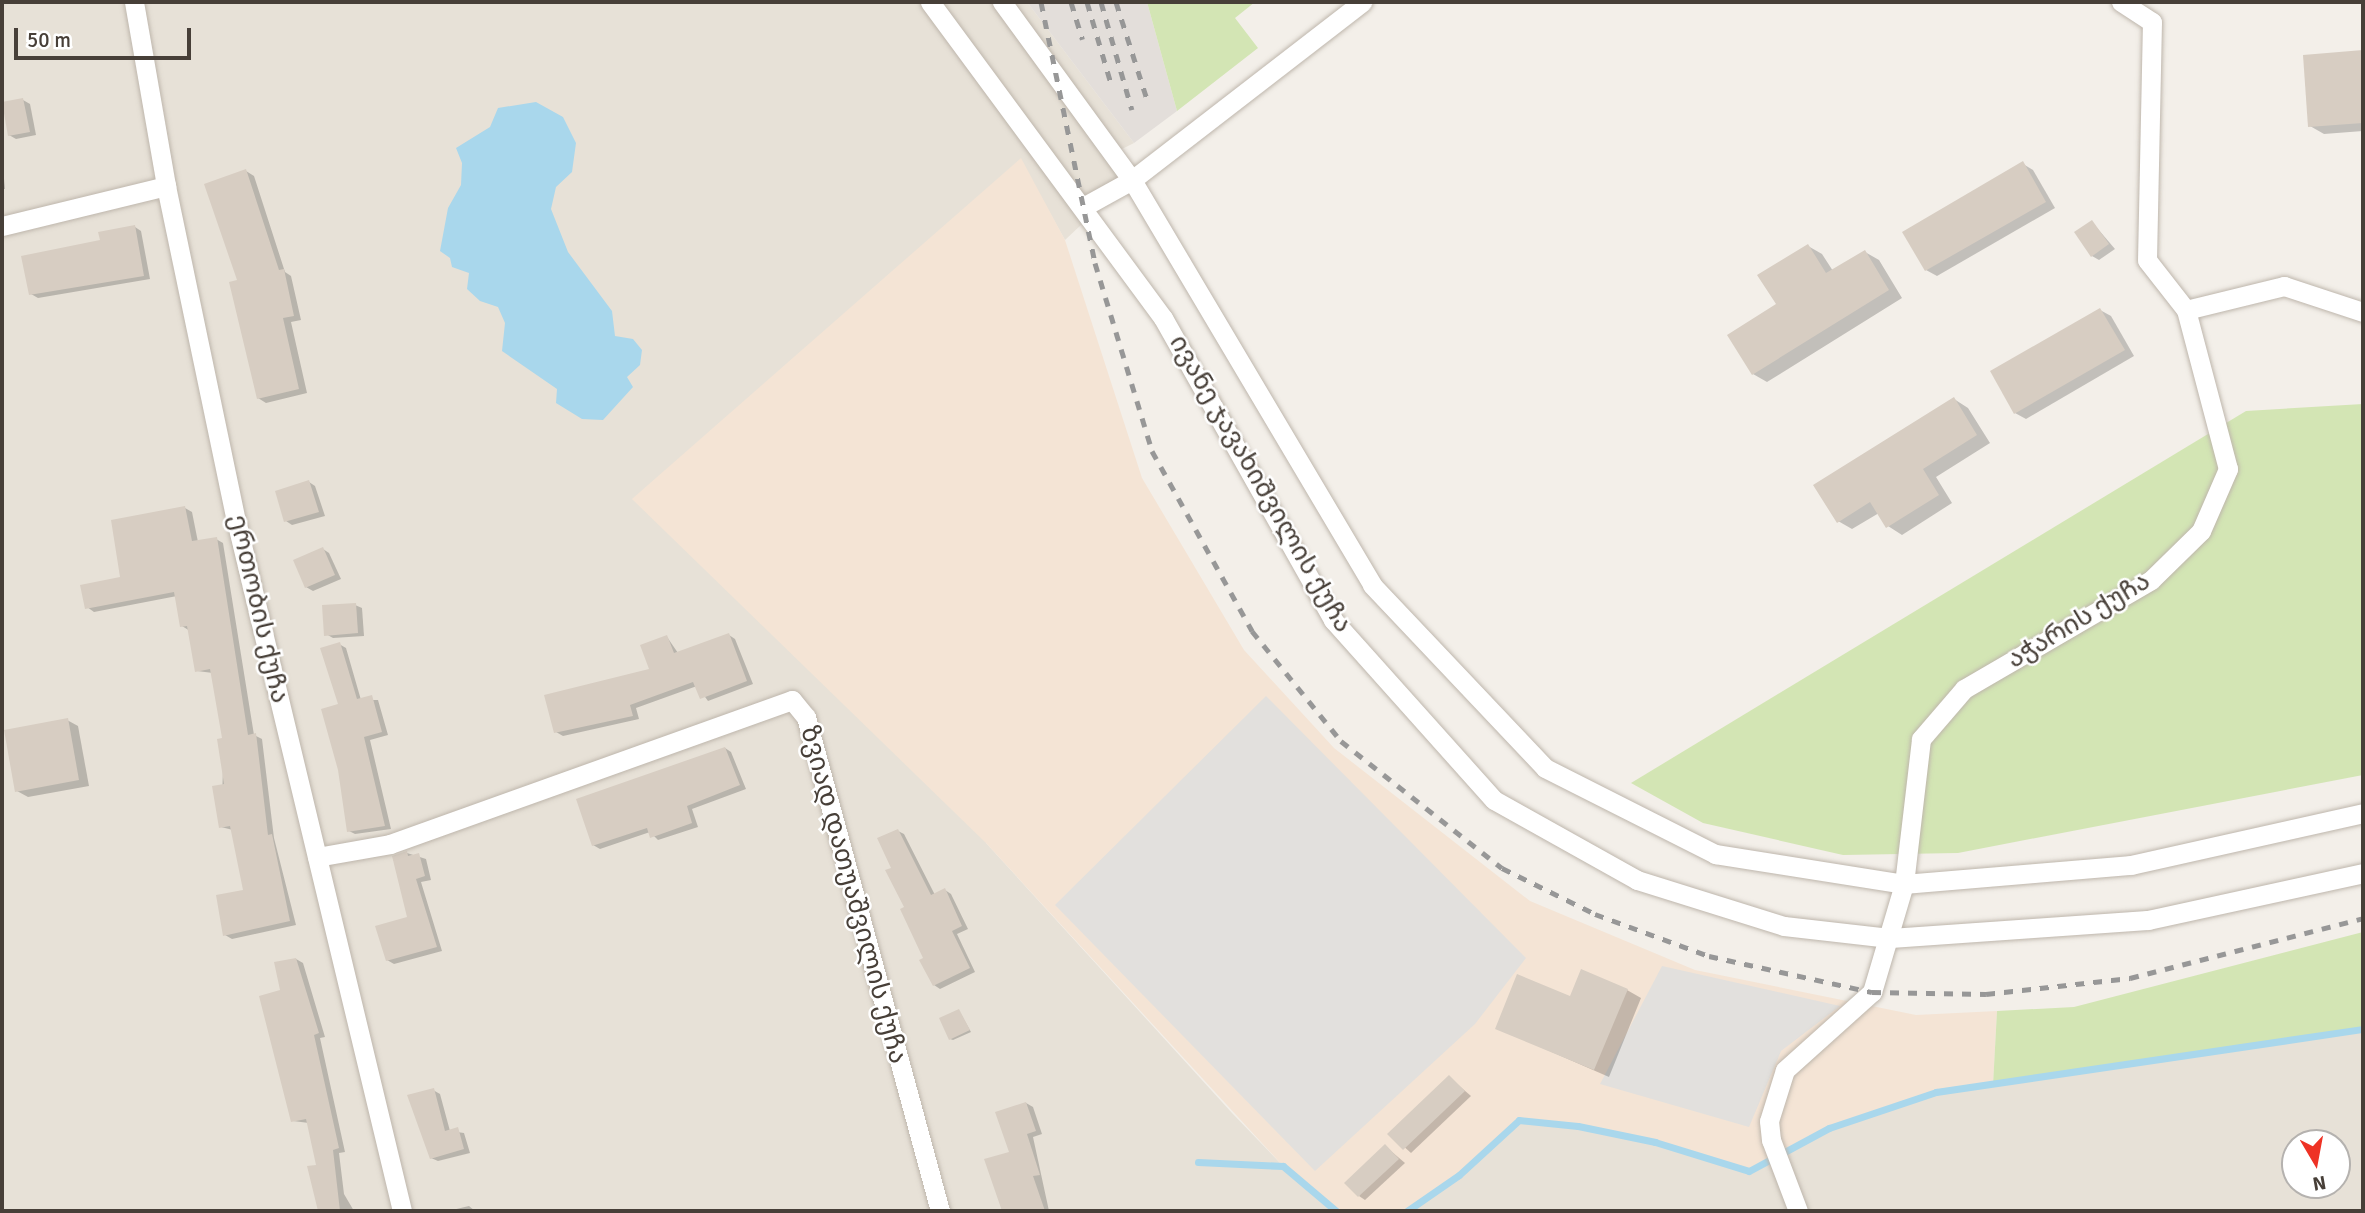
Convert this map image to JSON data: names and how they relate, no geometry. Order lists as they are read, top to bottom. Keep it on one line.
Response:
{"streets":{"street":["ივანე ჯავახიშვილის ქუჩა","ერთობის ქუჩა","აჭარის ქუჩა","ზვიად დათუაშვილის ქუჩა"]},"crossings":[["ივანე ჯავახიშვილის ქუჩა","აჭარის ქუჩა"],["ერთობის ქუჩა","ზვიად დათუაშვილის ქუჩა"]],"scale_bar":"50 m","north":"bottom"}
